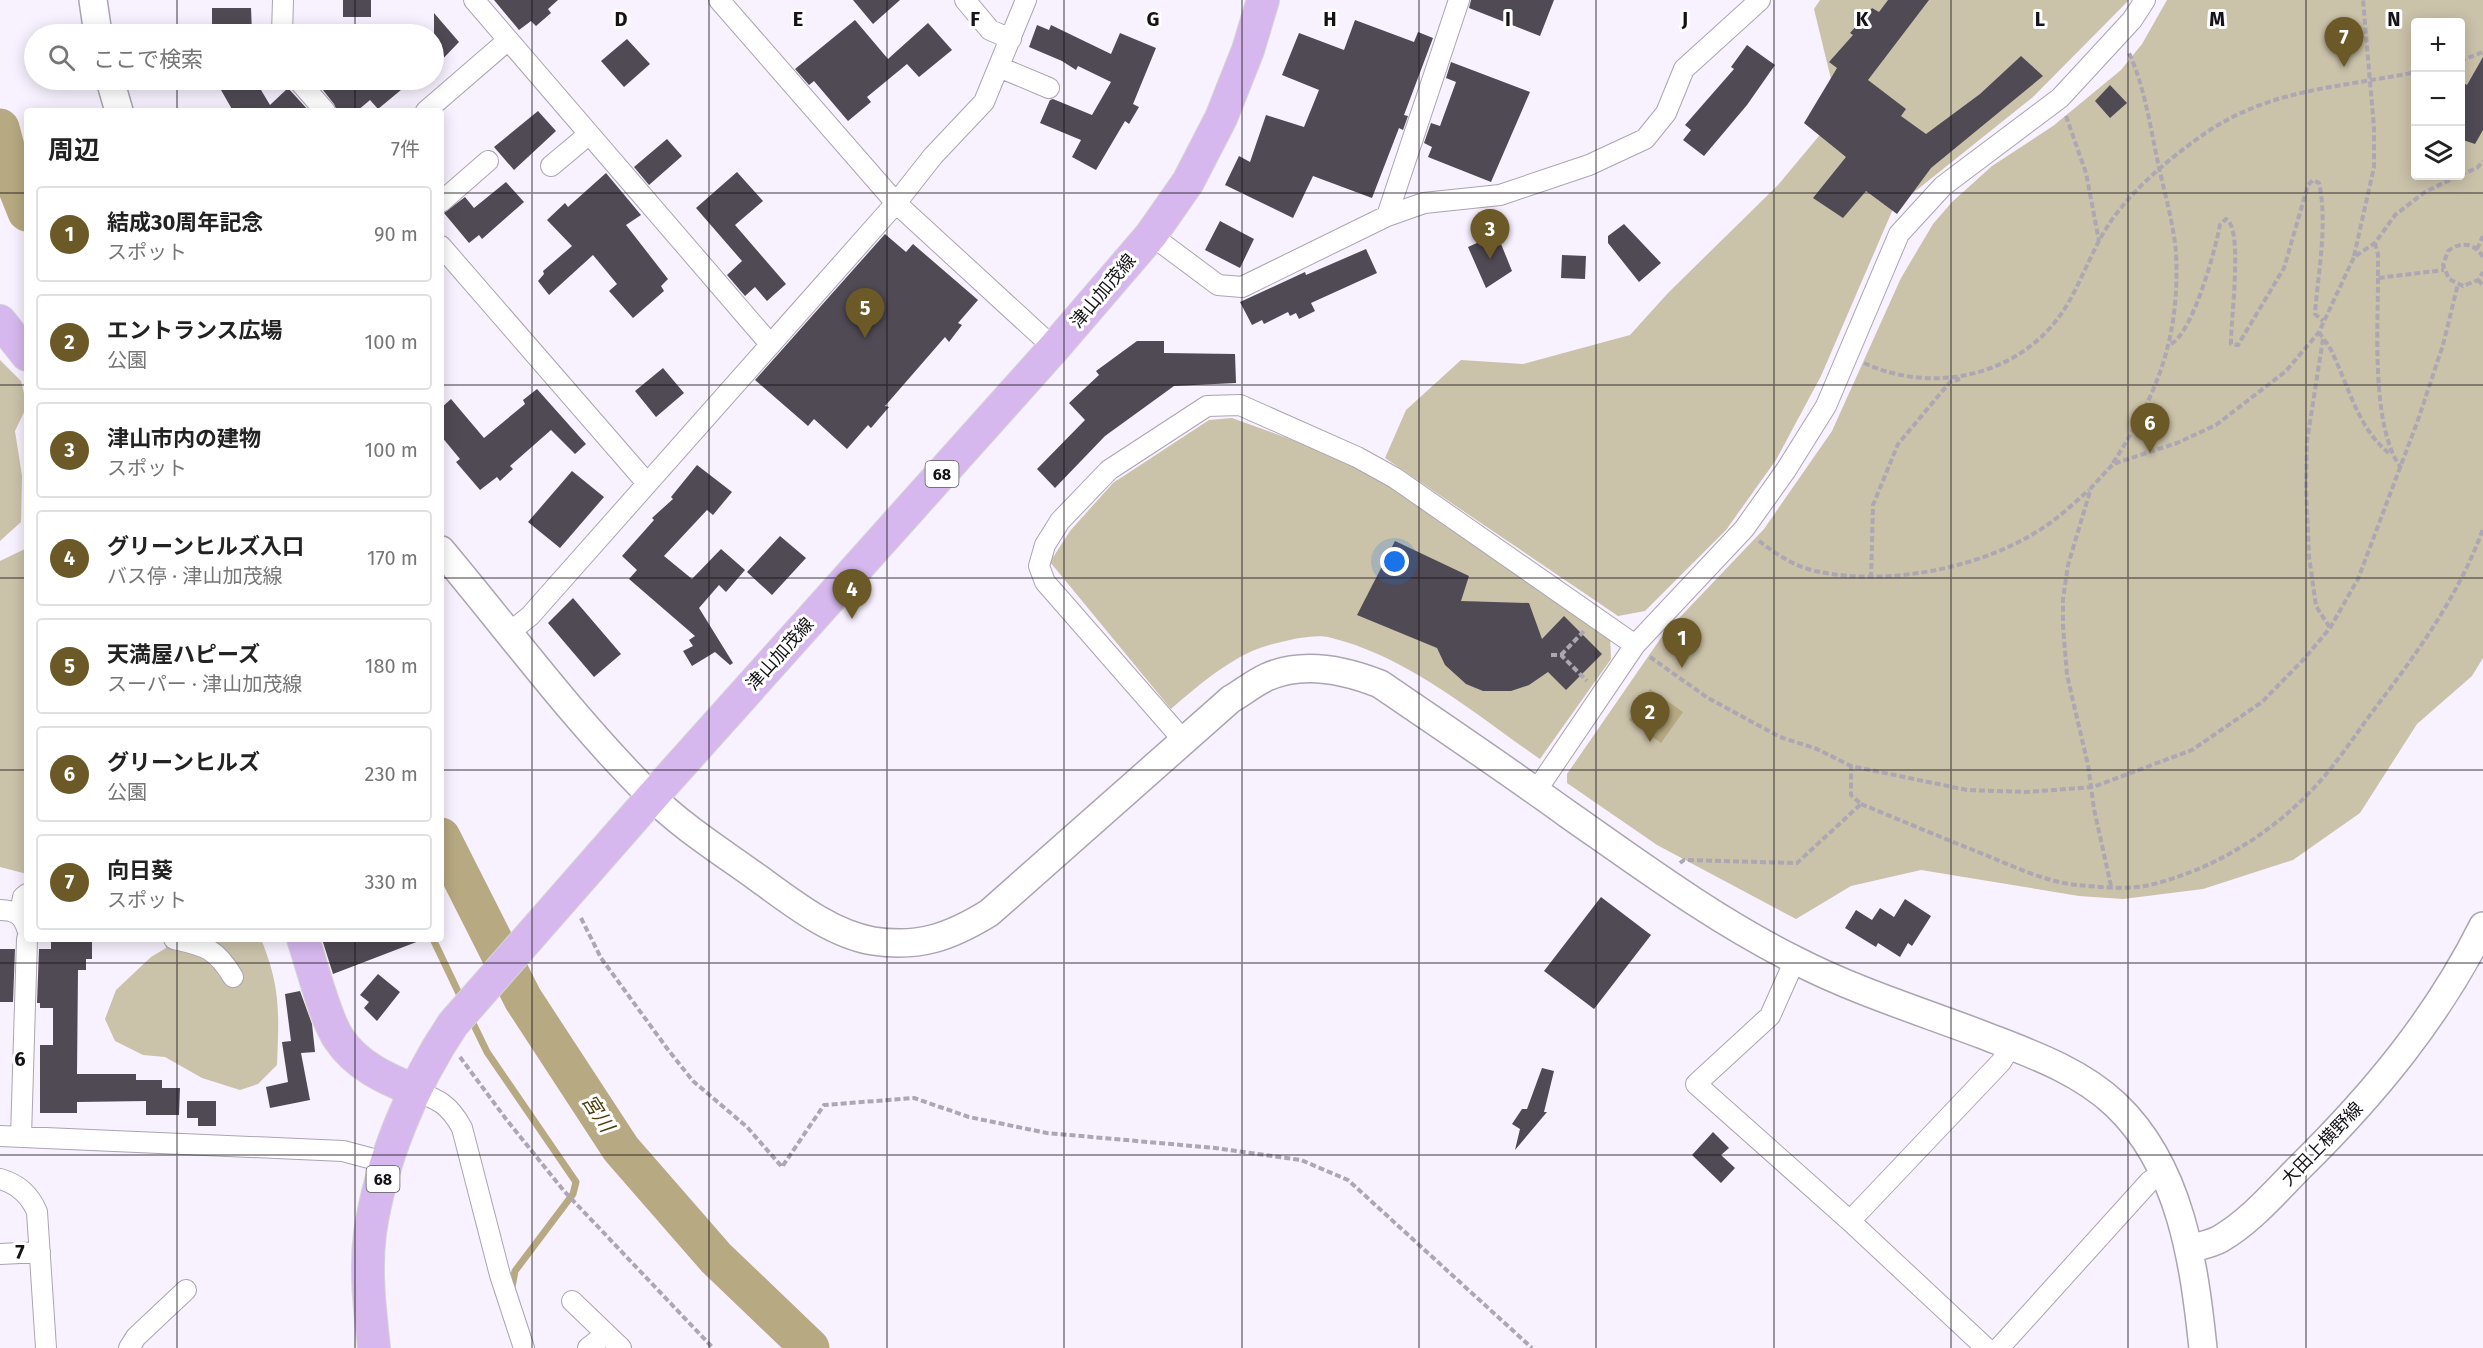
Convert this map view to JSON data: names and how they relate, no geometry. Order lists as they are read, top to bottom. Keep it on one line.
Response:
{"streets":{"main road":["津山加茂線","68"],"street":["大田上横野線"]},"water":["宮川"],"page":{"pins":["7","3","5","6","4","1","2"],"map_buttons":["+","−"],"search":"ここで検索","heading":["周辺","7件"],"list":[{"mark":"1","name":"結成30周年記念","note":"スポット","value":"90 m"},{"mark":"2","name":"エントランス広場","note":"公園","value":"100 m"},{"mark":"3","name":"津山市内の建物","note":"スポット","value":"100 m"},{"mark":"4","name":"グリーンヒルズ入口","note":"バス停 · 津山加茂線","value":"170 m"},{"mark":"5","name":"天満屋ハピーズ","note":"スーパー · 津山加茂線","value":"180 m"},{"mark":"6","name":"グリーンヒルズ","note":"公園","value":"230 m"},{"mark":"7","name":"向日葵","note":"スポット","value":"330 m"}]},"grid":{"columns":["D","E","F","G","H","I","J","K","L","M","N"],"rows":["6","7"]}}
